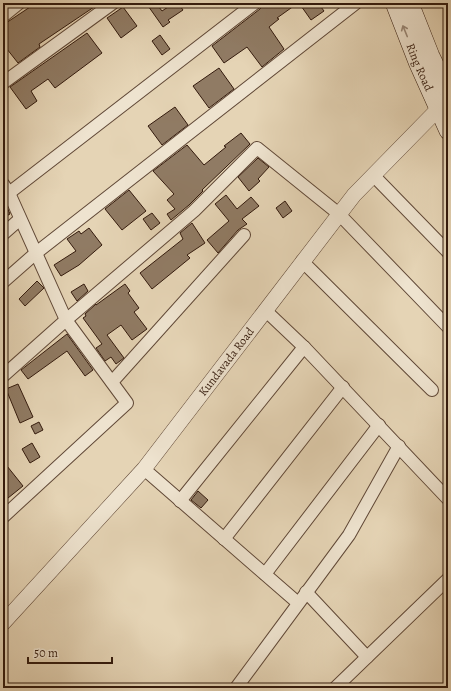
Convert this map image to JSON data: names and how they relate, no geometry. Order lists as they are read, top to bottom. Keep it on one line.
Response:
{"streets":{"main road":["Ring Road"],"street":["Kundavada Road"]},"crossings":[["Ring Road","Kundavada Road"]],"scale_bar":"50 m"}
